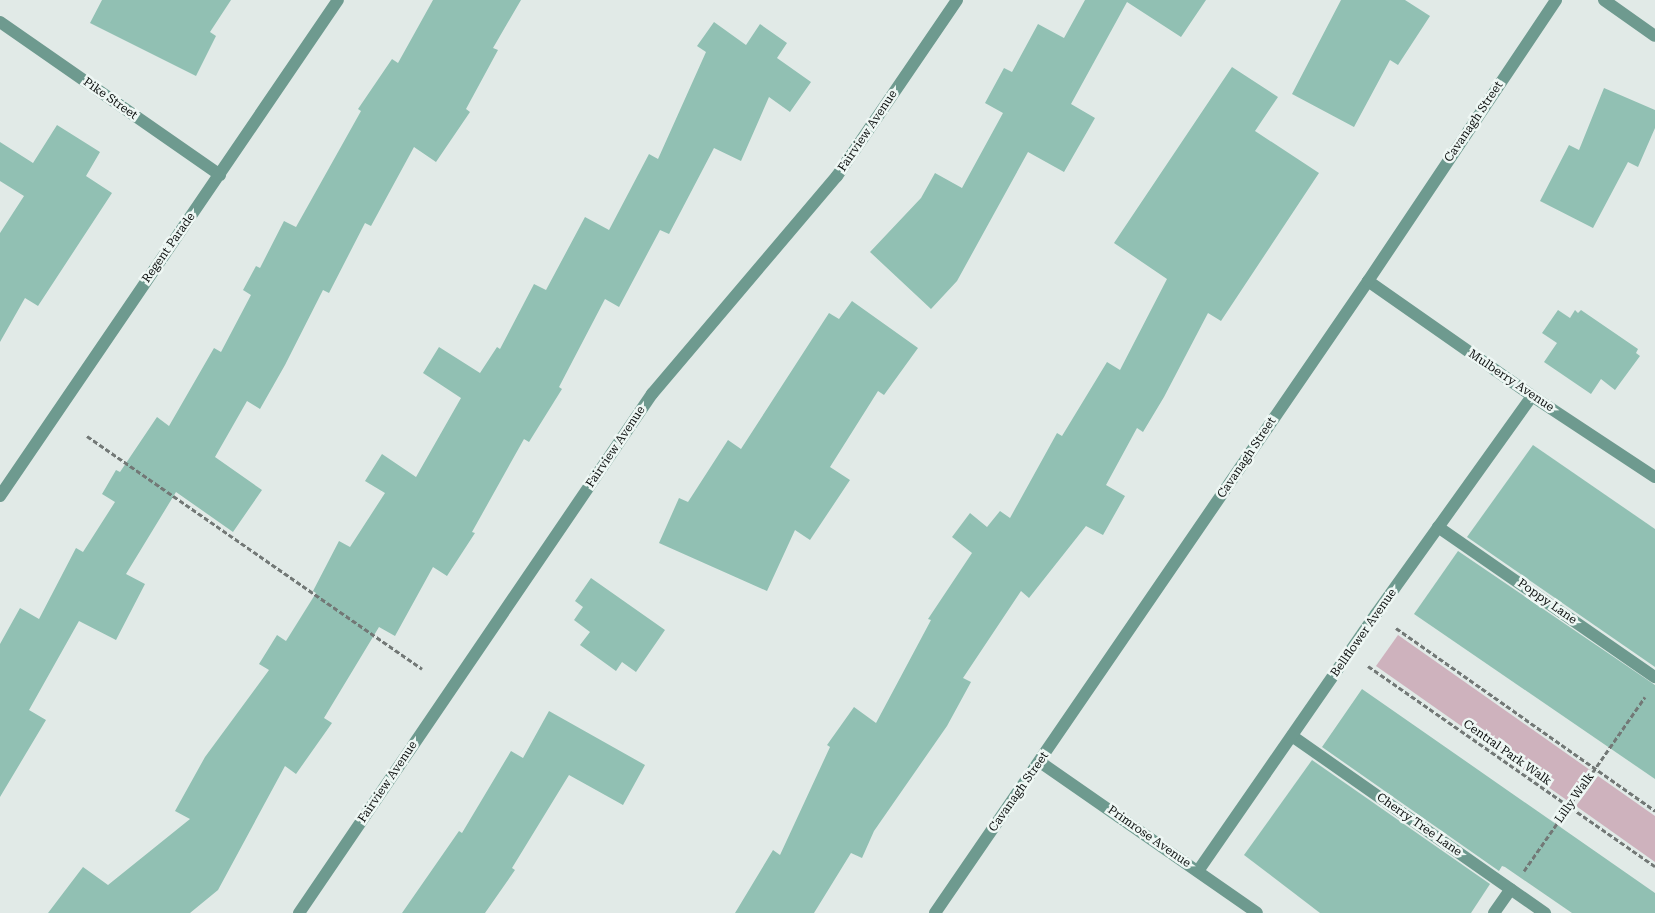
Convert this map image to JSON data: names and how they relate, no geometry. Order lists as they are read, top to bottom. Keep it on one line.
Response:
{"streets":{"street":["Pike Street","Cavanagh Street","Fairview Avenue","Regent Parade","Mulberry Avenue","Poppy Lane","Bellflower Avenue","Cherry Tree Lane","Primrose Avenue"],"path":["Central Park Walk","Lilly Walk"]},"crossings":[["Pike Street","Regent Parade"],["Cavanagh Street","Mulberry Avenue"],["Cavanagh Street","Primrose Avenue"],["Mulberry Avenue","Bellflower Avenue"],["Poppy Lane","Bellflower Avenue"],["Bellflower Avenue","Central Park Walk"],["Bellflower Avenue","Cherry Tree Lane"],["Bellflower Avenue","Primrose Avenue"],["Central Park Walk","Lilly Walk"],["Lilly Walk","Cherry Tree Lane"]]}
